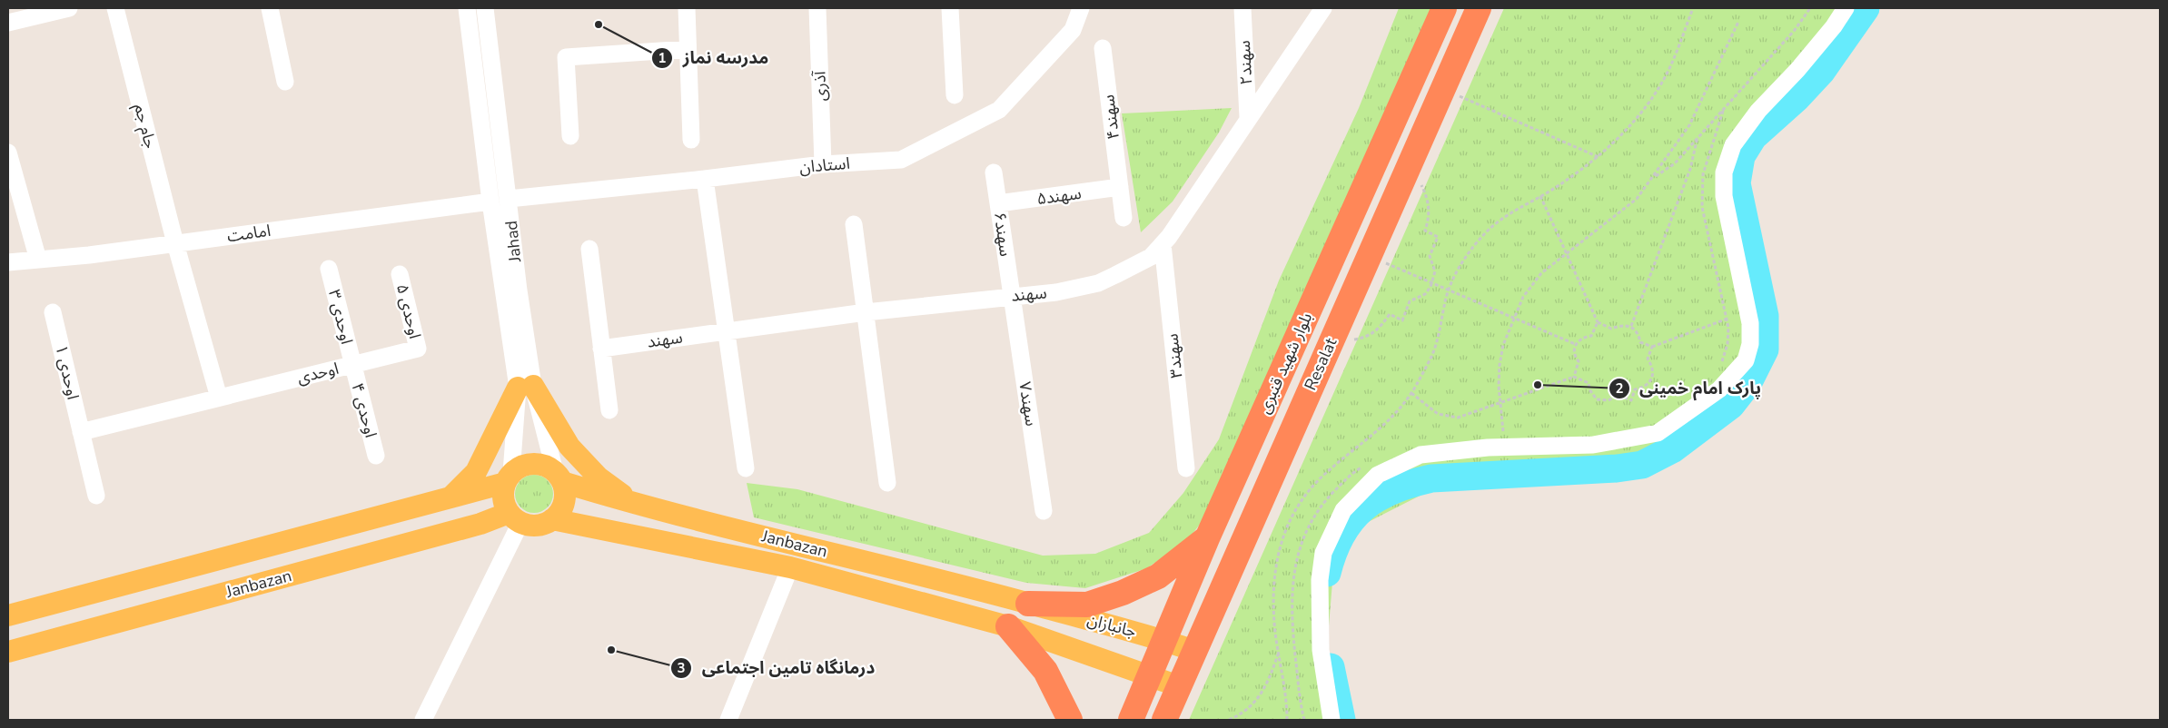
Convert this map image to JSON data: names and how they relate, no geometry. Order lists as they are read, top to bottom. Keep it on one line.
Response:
{"streets":{"highway":["بلوار شهید قنبری","Resalat"],"main road":["Janbazan","جانبازان"],"street":["سهند۲","آذری","سهند۴","جام جم","استادان","سهند۵","امامت","سهند۶","Jahad","سهند","اوحدی ۵","اوحدی ۳","سهند۳","اوحدی ۱","اوحدی","سهند۷","اوحدی ۴"]},"crossings":[["سهند۲","سهند"],["آذری","استادان"],["سهند۴","سهند۵"],["جام جم","امامت"],["استادان","Jahad"],["سهند۵","سهند۶"],["امامت","Jahad"],["سهند۶","سهند"],["سهند۶","سهند۷"],["Jahad","Janbazan"],["سهند","سهند۳"],["سهند","سهند۷"],["اوحدی ۵","اوحدی"],["اوحدی ۳","اوحدی"],["اوحدی ۳","اوحدی ۴"],["بلوار شهید قنبری","Janbazan"],["بلوار شهید قنبری","جانبازان"],["Resalat","Janbazan"],["Resalat","جانبازان"],["اوحدی ۱","اوحدی"],["اوحدی","اوحدی ۴"],["Janbazan","جانبازان"]],"places":["مدرسه نماز","پارک امام خمینی","درمانگاه تامین اجتماعی"]}
